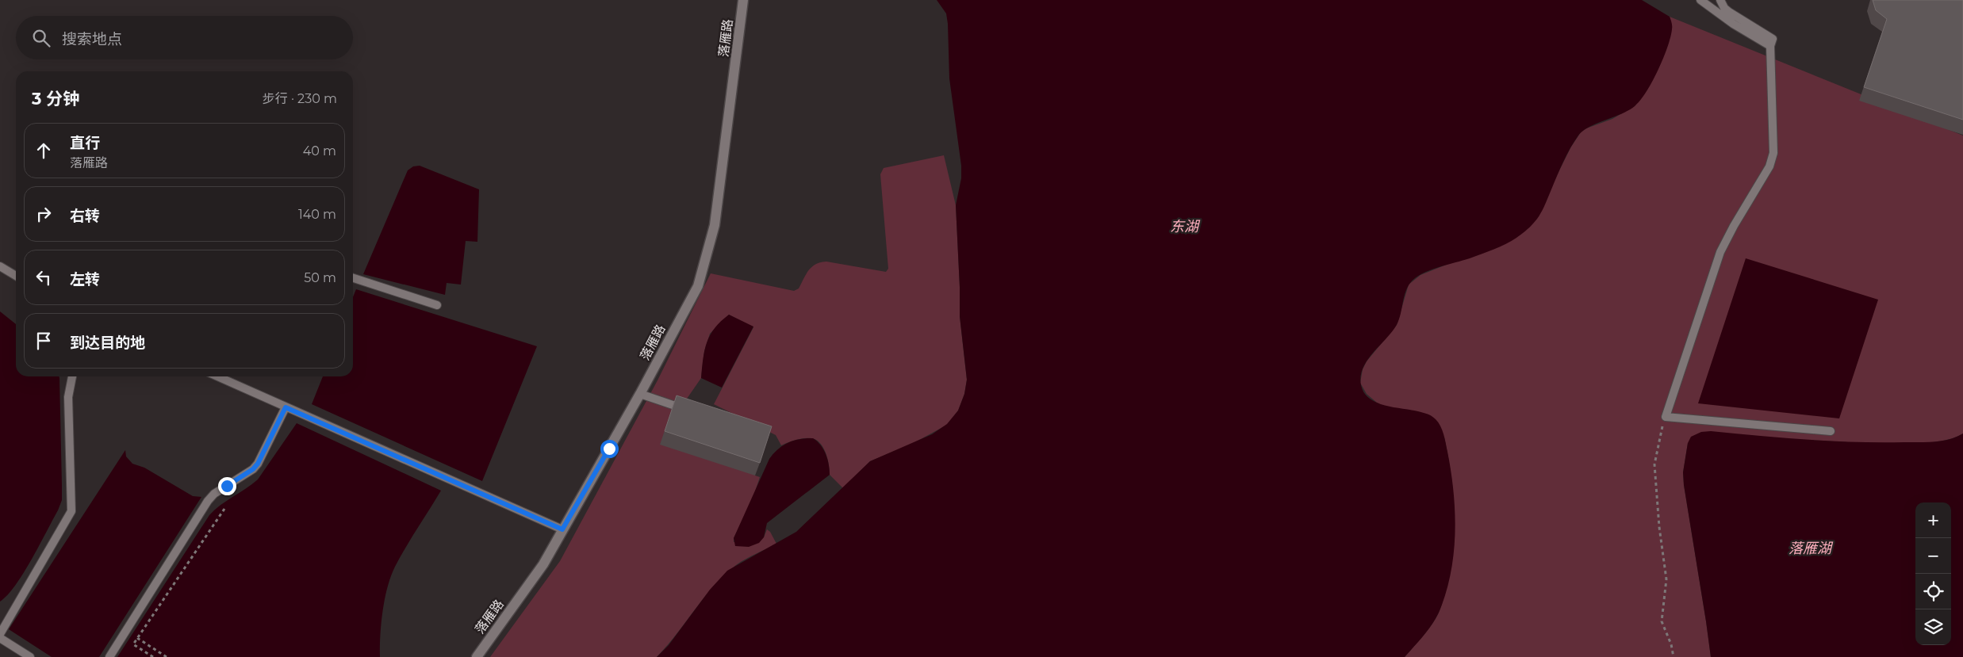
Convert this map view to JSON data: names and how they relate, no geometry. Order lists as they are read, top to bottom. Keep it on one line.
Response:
{"streets":{"street":["落雁路"]},"water":["东湖","落雁湖"],"page":{"search":"搜索地点","heading":["3 分钟","步行 · 230 m"],"list":[["直行","落雁路","40 m"],["右转","140 m"],["左转","50 m"],"到达目的地"],"map_buttons":["+","−"]}}
